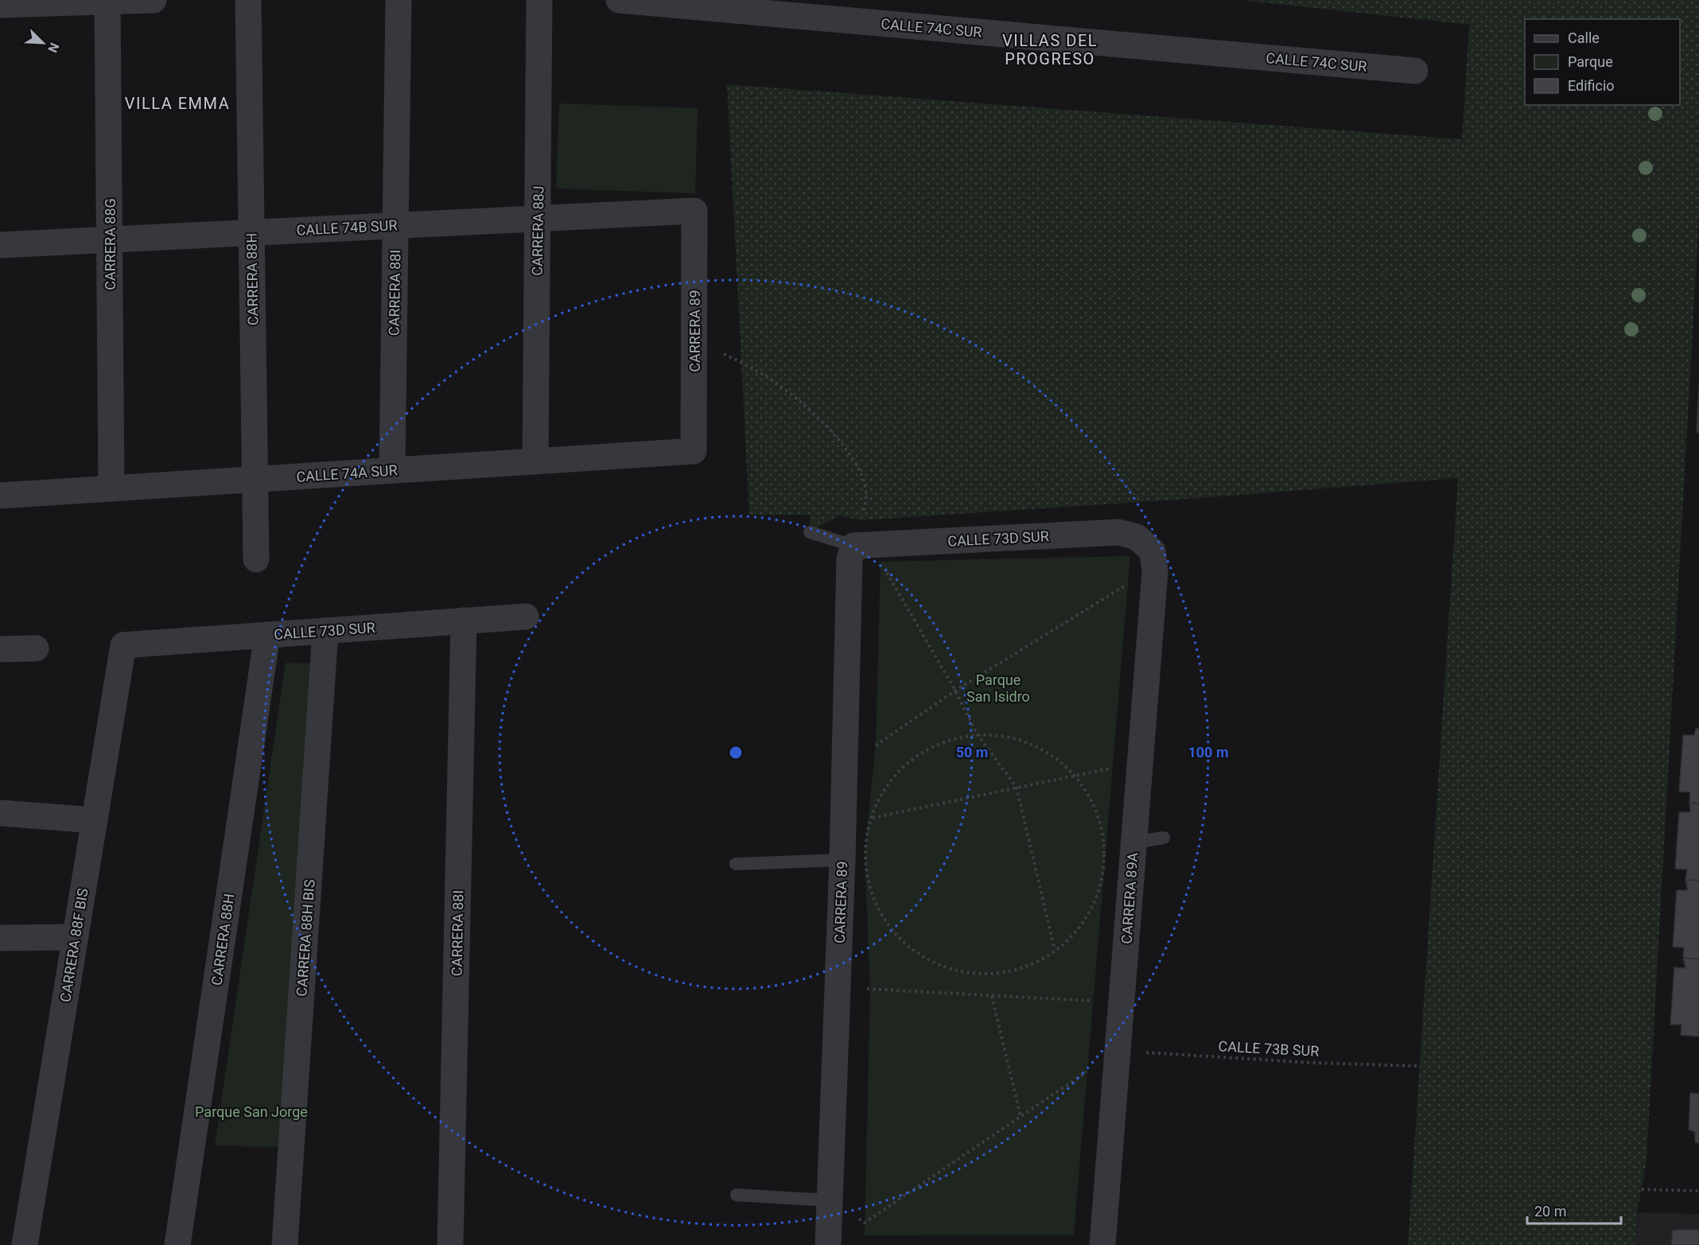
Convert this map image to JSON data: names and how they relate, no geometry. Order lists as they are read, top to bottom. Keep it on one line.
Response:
{"streets":{"street":["CALLE 74C SUR","CALLE 74B SUR","CARRERA 88J","CARRERA 88G","CARRERA 88H","CARRERA 88I","CARRERA 89","CALLE 74A SUR","CALLE 73D SUR","CARRERA 89A","CARRERA 88H BIS","CARRERA 88F BIS"],"path":["CALLE 73B SUR"]},"crossings":[["CALLE 74B SUR","CARRERA 88J"],["CALLE 74B SUR","CARRERA 88G"],["CALLE 74B SUR","CARRERA 88H"],["CALLE 74B SUR","CARRERA 88I"],["CALLE 74B SUR","CARRERA 89"],["CARRERA 88J","CALLE 74A SUR"],["CARRERA 88G","CALLE 74A SUR"],["CARRERA 88H","CALLE 74A SUR"],["CARRERA 88H","CALLE 73D SUR"],["CARRERA 88I","CALLE 74A SUR"],["CARRERA 88I","CALLE 73D SUR"],["CARRERA 89","CALLE 74A SUR"],["CARRERA 89","CALLE 73D SUR"],["CALLE 73D SUR","CARRERA 89A"],["CALLE 73D SUR","CARRERA 88H BIS"],["CALLE 73D SUR","CARRERA 88F BIS"],["CARRERA 89A","CALLE 73B SUR"]],"districts":["VILLAS DEL PROGRESO","VILLA EMMA"],"parks":["Parque San Isidro","Parque San Jorge"],"legend":["Calle","Parque","Edificio"],"scale_bar":"20 m","north":"bottom right","rings":["50 m","100 m"]}
